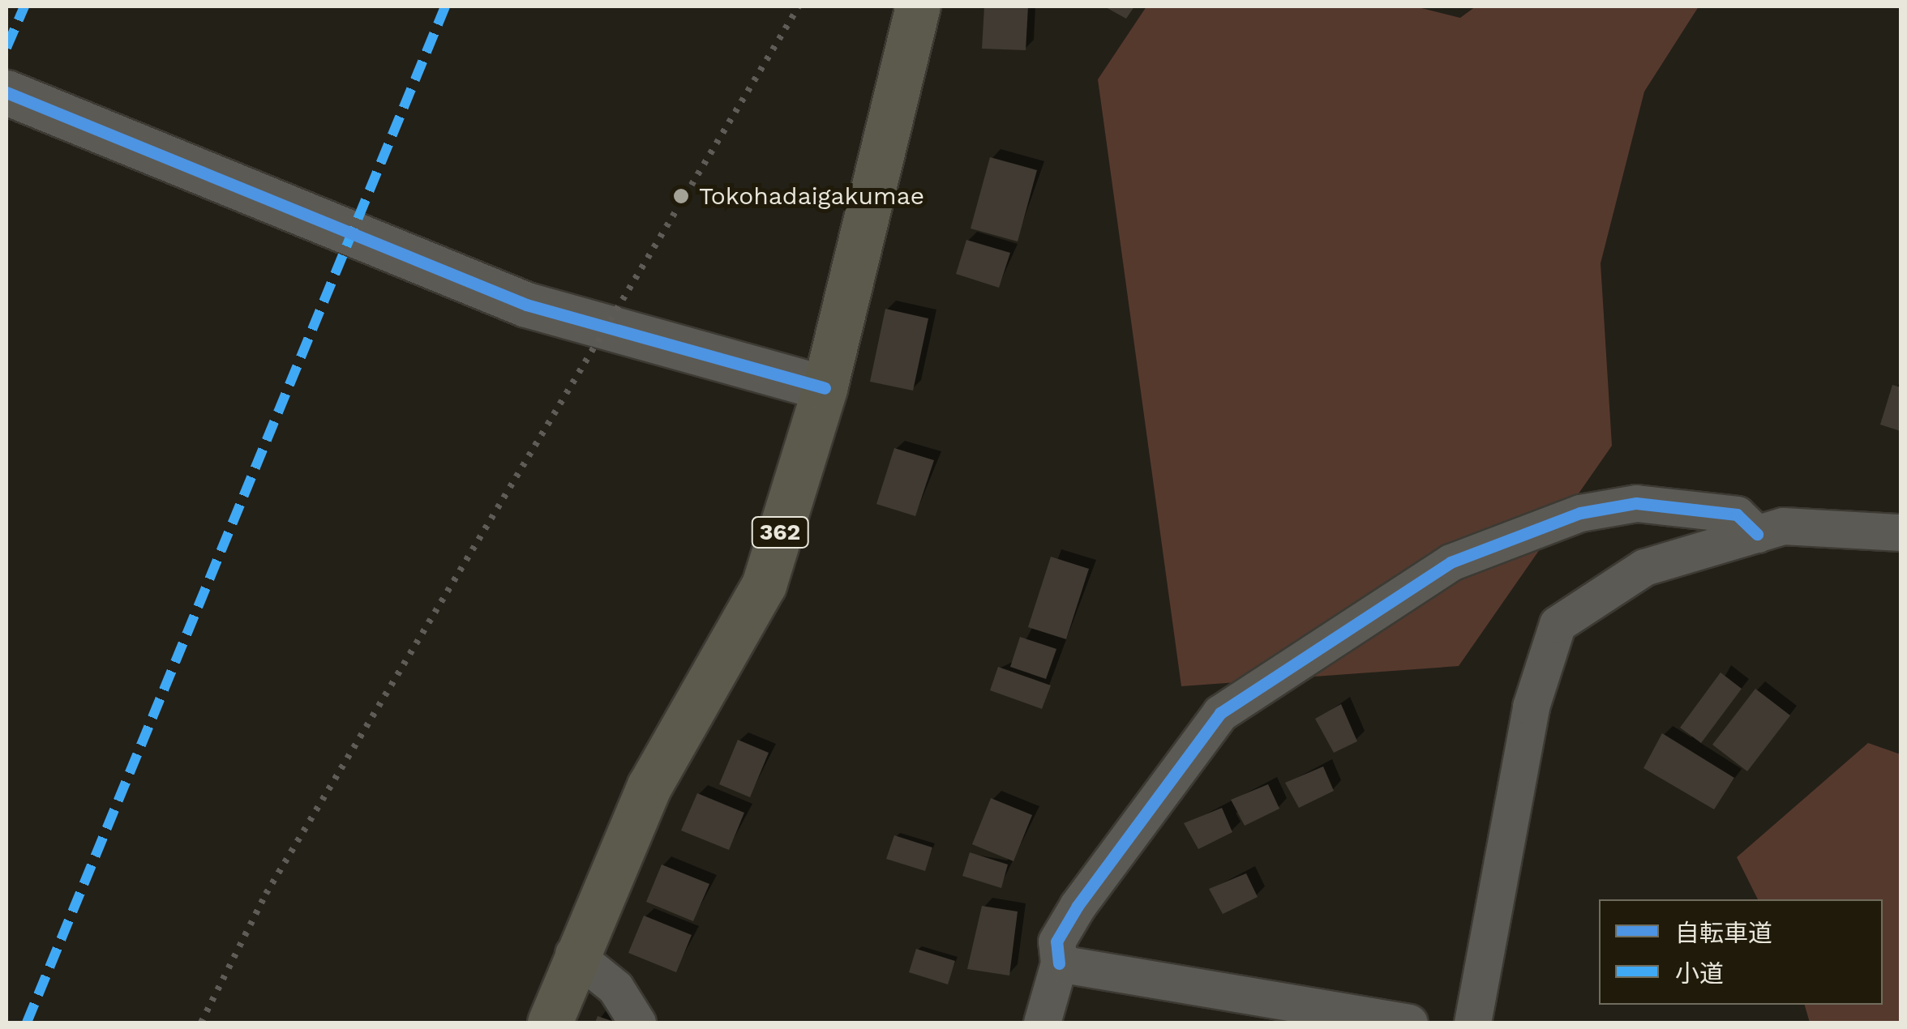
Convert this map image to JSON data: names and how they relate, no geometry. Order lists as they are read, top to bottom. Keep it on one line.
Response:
{"streets":{"highway":["362"]},"places":["Tokohadaigakumae"],"legend":["自転車道","小道"]}
